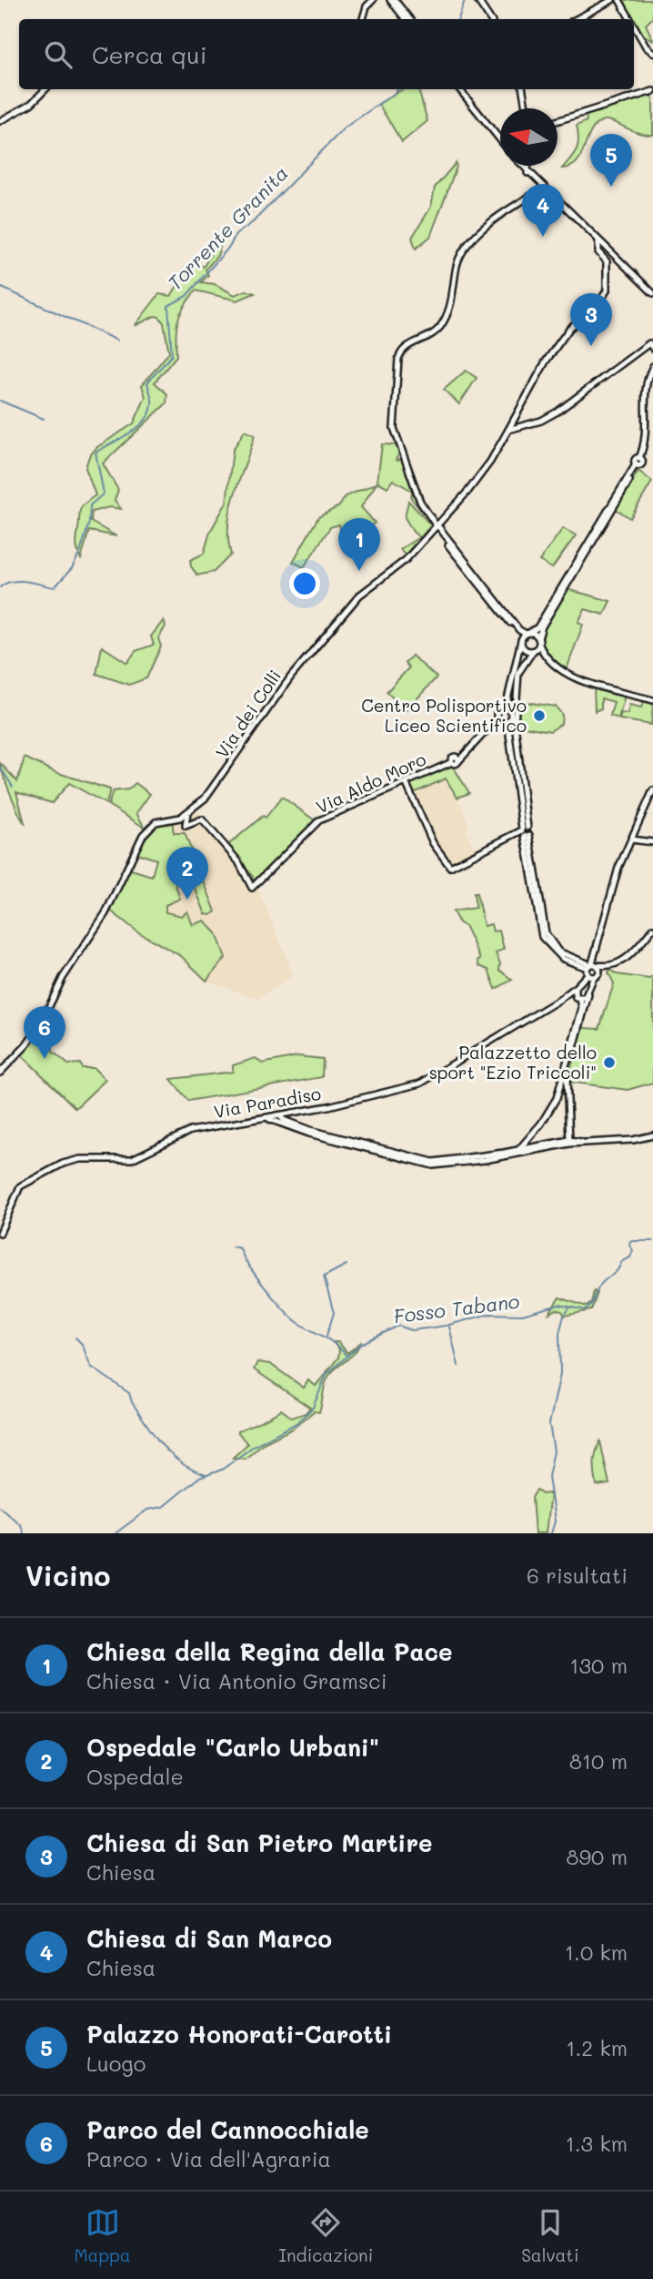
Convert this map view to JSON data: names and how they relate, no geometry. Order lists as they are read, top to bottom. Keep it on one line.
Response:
{"streets":{"street":["Via dei Colli","Via Aldo Moro","Via Paradiso"]},"crossings":[["Via dei Colli","Via Aldo Moro"]],"water":["Torrente Granita","Fosso Tabano"],"places":["Centro Polisportivo Liceo Scientifico","Palazzetto dello sport \"Ezio Triccoli\""],"north":"left","page":{"search":"Cerca qui","pins":["5","4","3","1","2","6"],"heading":["Vicino","6 risultati"],"list":[{"mark":"1","name":"Chiesa della Regina della Pace","note":"Chiesa · Via Antonio Gramsci","value":"130 m"},{"mark":"2","name":"Ospedale \"Carlo Urbani\"","note":"Ospedale","value":"810 m"},{"mark":"3","name":"Chiesa di San Pietro Martire","note":"Chiesa","value":"890 m"},{"mark":"4","name":"Chiesa di San Marco","note":"Chiesa","value":"1.0 km"},{"mark":"5","name":"Palazzo Honorati-Carotti","note":"Luogo","value":"1.2 km"},{"mark":"6","name":"Parco del Cannocchiale","note":"Parco · Via dell'Agraria","value":"1.3 km"}],"nav":["Mappa","Indicazioni","Salvati"]}}
